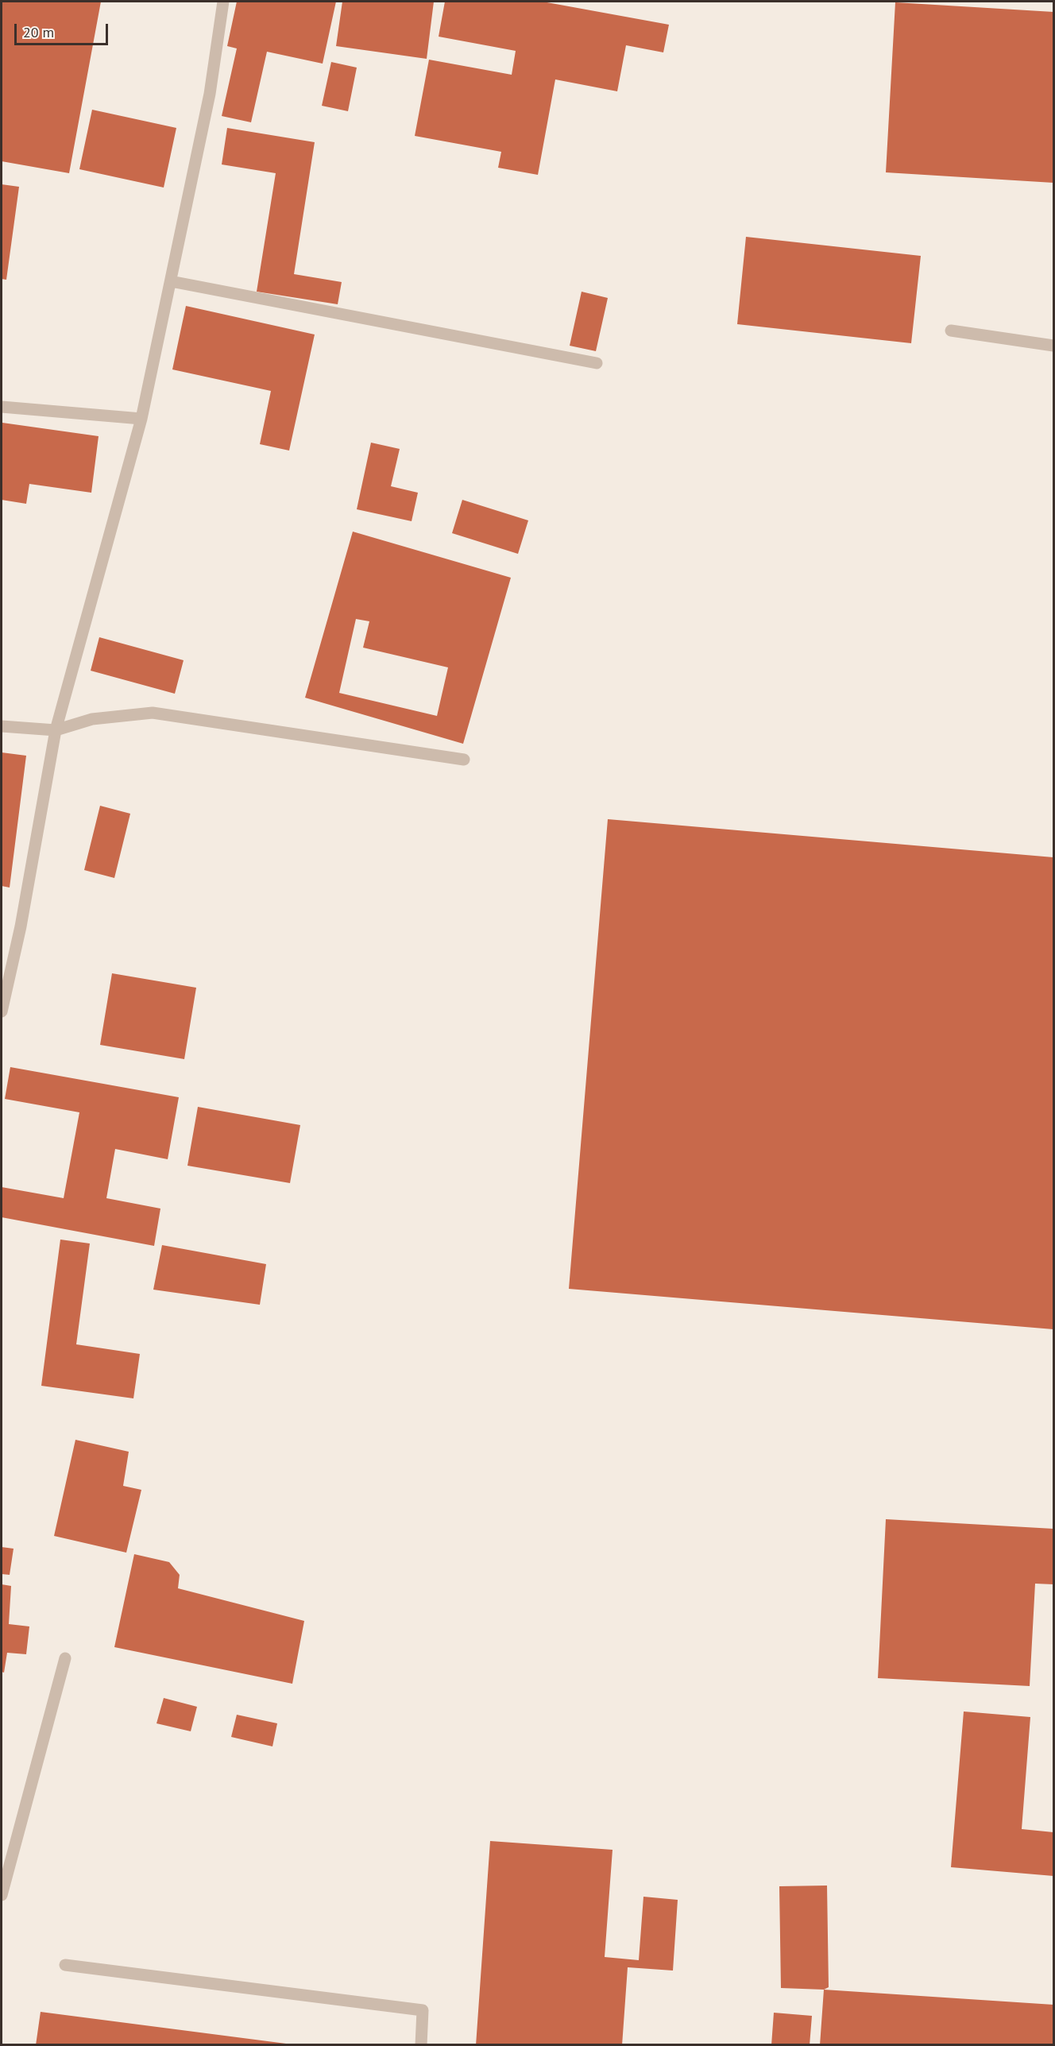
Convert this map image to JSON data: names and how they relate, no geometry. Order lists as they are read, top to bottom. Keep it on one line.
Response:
{"scale_bar":"20 m"}
